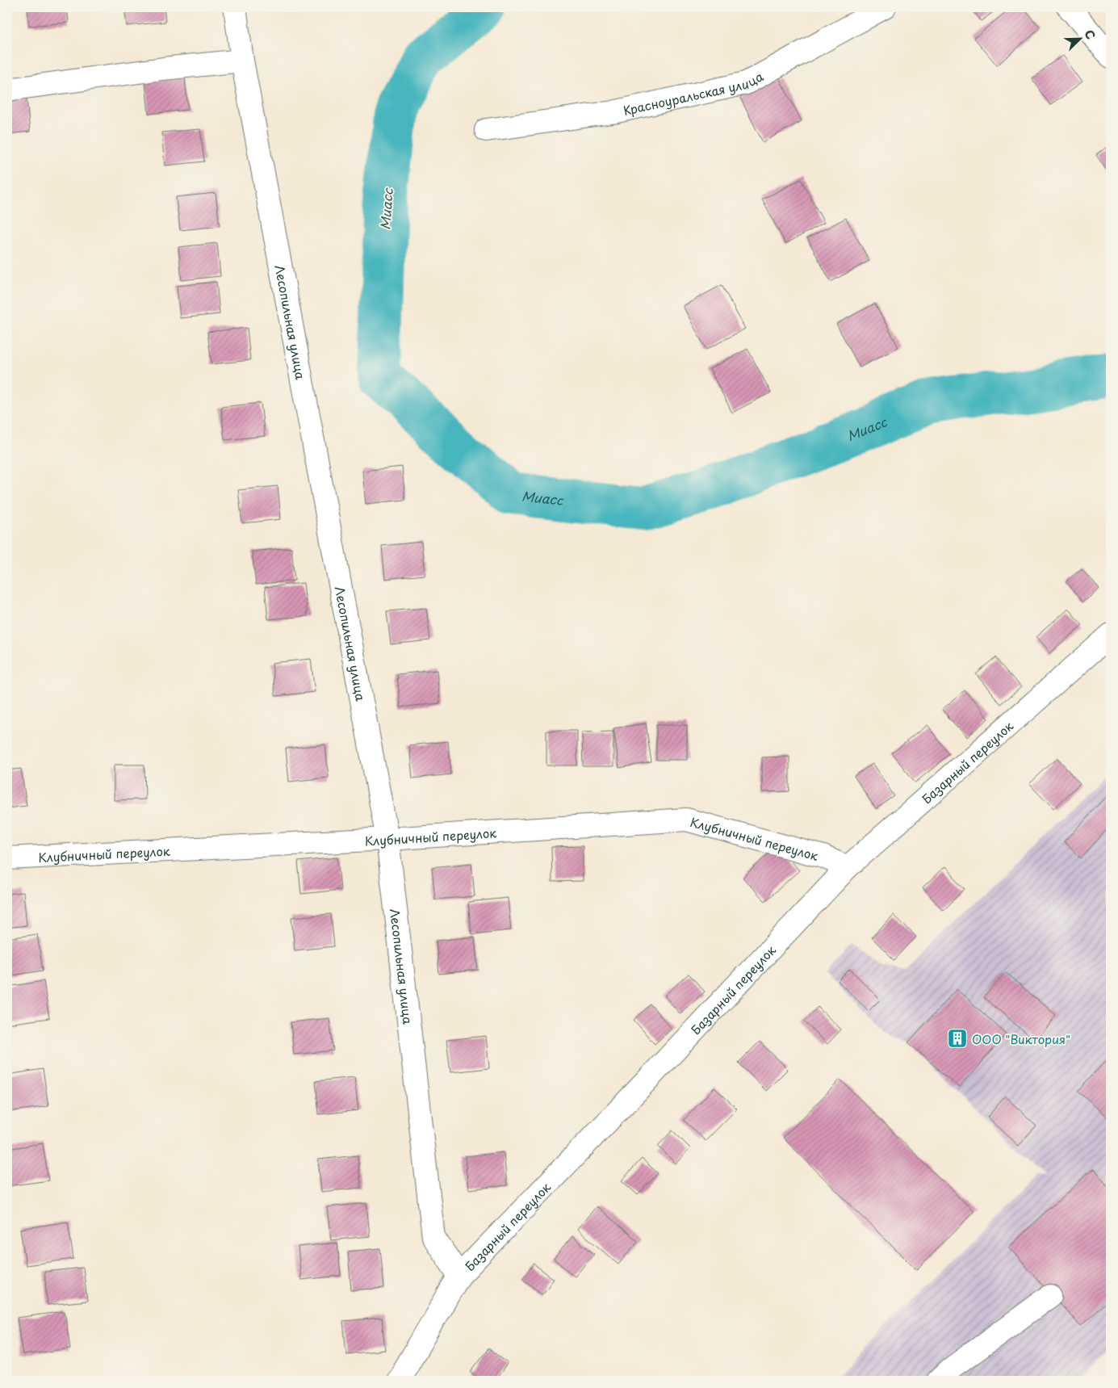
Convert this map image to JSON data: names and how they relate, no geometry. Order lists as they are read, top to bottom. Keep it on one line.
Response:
{"streets":{"street":["Красноуральская улица","Лесопильная улица","Базарный переулок","Клубничный переулок"]},"crossings":[["Лесопильная улица","Базарный переулок"],["Лесопильная улица","Клубничный переулок"],["Базарный переулок","Клубничный переулок"]],"water":["Миасс"],"places":{"building":["ООО \"Виктория\""]},"north":"top right"}
